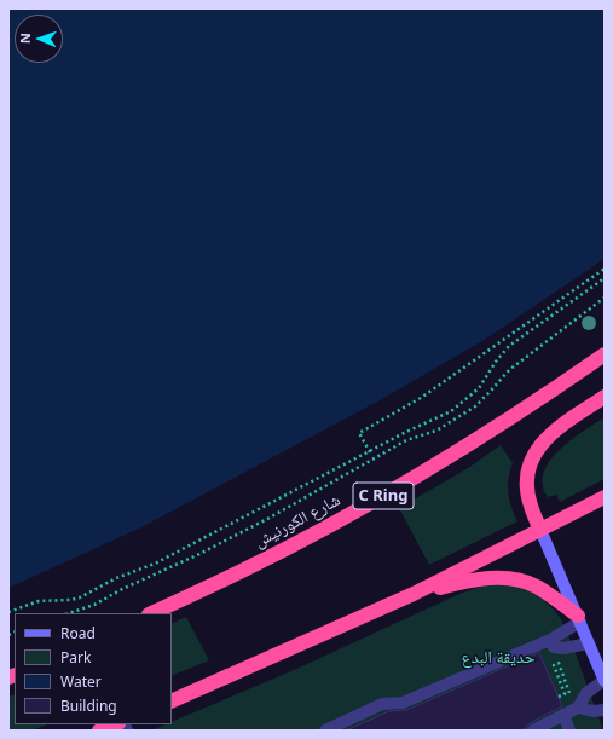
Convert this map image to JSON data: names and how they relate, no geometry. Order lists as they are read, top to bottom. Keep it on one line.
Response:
{"streets":{"highway":["C Ring","شارع الكورنيش"]},"parks":["حديقة البدع"],"legend":["Road","Park","Water","Building"],"north":"left"}
